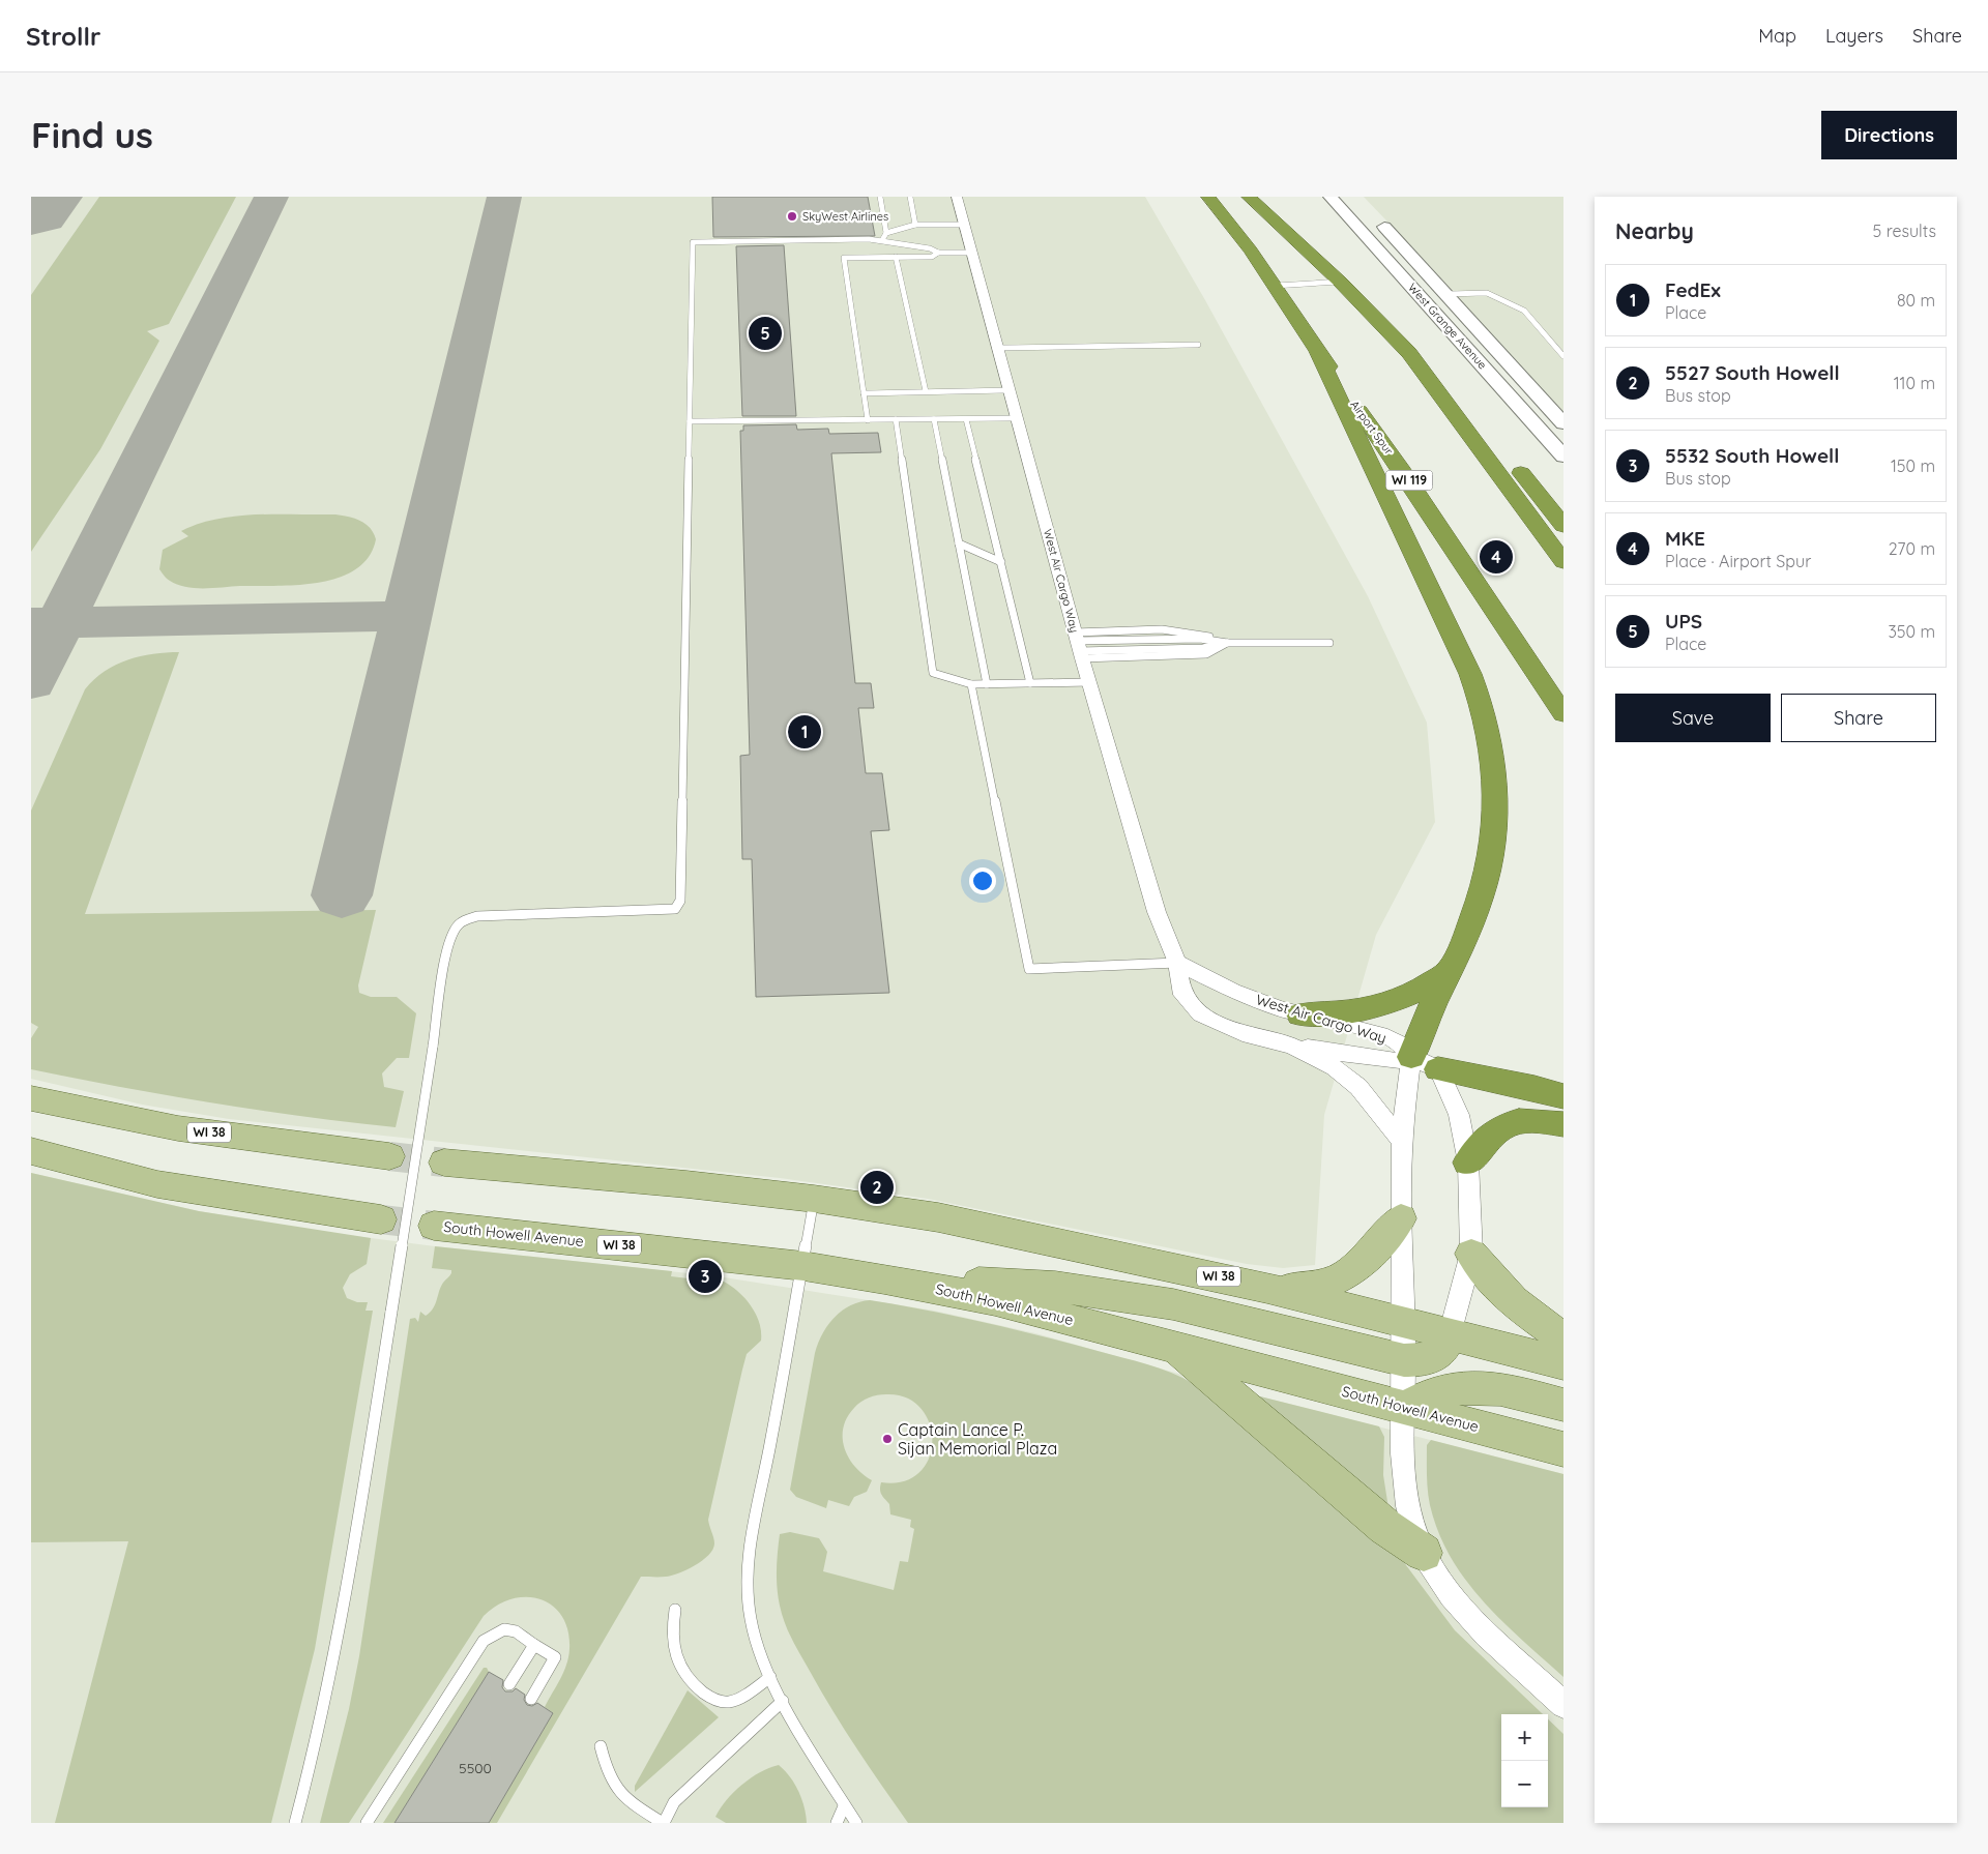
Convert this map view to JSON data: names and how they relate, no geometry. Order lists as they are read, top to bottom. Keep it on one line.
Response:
{"streets":{"highway":["Airport Spur","WI 119"],"main road":["WI 38","South Howell Avenue"],"street":["West Grange Avenue","West Air Cargo Way"]},"places":["SkyWest Airlines","Captain Lance P. Sijan Memorial Plaza"],"house_numbers":["5500"],"page":{"header":"Strollr","nav":["Map","Layers","Share"],"buttons":["Directions",["Save","Share"]],"title":"Find us","heading":["Nearby","5 results"],"list":[{"mark":"1","name":"FedEx","note":"Place","value":"80 m"},{"mark":"2","name":"5527 South Howell","note":"Bus stop","value":"110 m"},{"mark":"3","name":"5532 South Howell","note":"Bus stop","value":"150 m"},{"mark":"4","name":"MKE","note":"Place · Airport Spur","value":"270 m"},{"mark":"5","name":"UPS","note":"Place","value":"350 m"}],"pins":["5","4","1","2","3"],"map_buttons":["+","−"]}}
